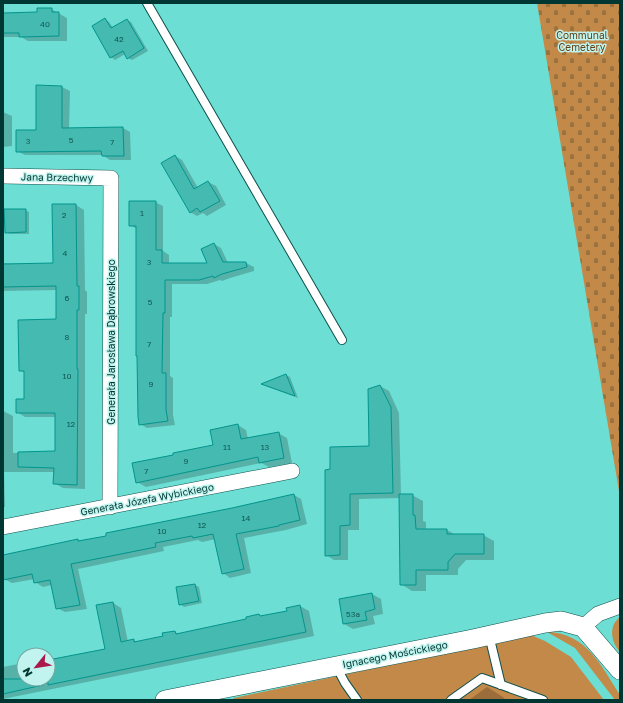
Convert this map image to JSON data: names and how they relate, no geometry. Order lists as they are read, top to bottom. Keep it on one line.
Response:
{"streets":{"street":["Jana Brzechwy","Generała Jarosława Dąbrowskiego","Generała Józefa Wybickiego","Ignacego Mościckiego"]},"crossings":[["Jana Brzechwy","Generała Jarosława Dąbrowskiego"],["Generała Jarosława Dąbrowskiego","Generała Józefa Wybickiego"]],"parks":["Communal Cemetery"],"house_numbers":["40","42","5","3","7","1","2","4","3","6","5","8","7","10","9","12","11","13","9","7","14","12","10","53a"],"north":"bottom left"}
